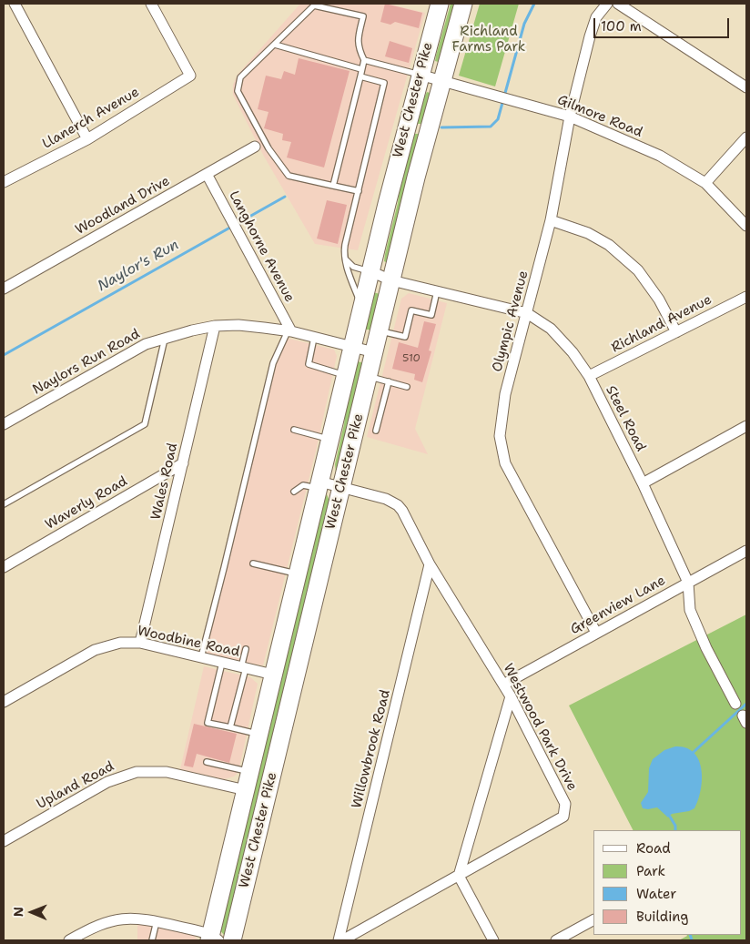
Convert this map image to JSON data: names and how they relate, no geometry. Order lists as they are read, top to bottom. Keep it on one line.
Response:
{"streets":{"highway":["West Chester Pike"],"street":["Gilmore Road","Llanerch Avenue","Woodland Drive","Langhorne Avenue","Olympic Avenue","Richland Avenue","Naylors Run Road","Steel Road","Wales Road","Waverly Road","Greenview Lane","Woodbine Road","Westwood Park Drive","Willowbrook Road","Upland Road"]},"crossings":[["West Chester Pike","Gilmore Road"],["West Chester Pike","Naylors Run Road"],["West Chester Pike","Steel Road"],["West Chester Pike","Woodbine Road"],["West Chester Pike","Westwood Park Drive"],["West Chester Pike","Upland Road"],["Gilmore Road","Olympic Avenue"],["Woodland Drive","Langhorne Avenue"],["Langhorne Avenue","Naylors Run Road"],["Olympic Avenue","Steel Road"],["Olympic Avenue","Greenview Lane"],["Richland Avenue","Steel Road"],["Naylors Run Road","Wales Road"],["Steel Road","Greenview Lane"],["Wales Road","Waverly Road"],["Wales Road","Woodbine Road"],["Greenview Lane","Westwood Park Drive"],["Westwood Park Drive","Willowbrook Road"]],"water":["Naylor's Run"],"parks":["Richland Farms Park"],"house_numbers":["510"],"legend":["Road","Park","Water","Building"],"scale_bar":"100 m","north":"left"}
